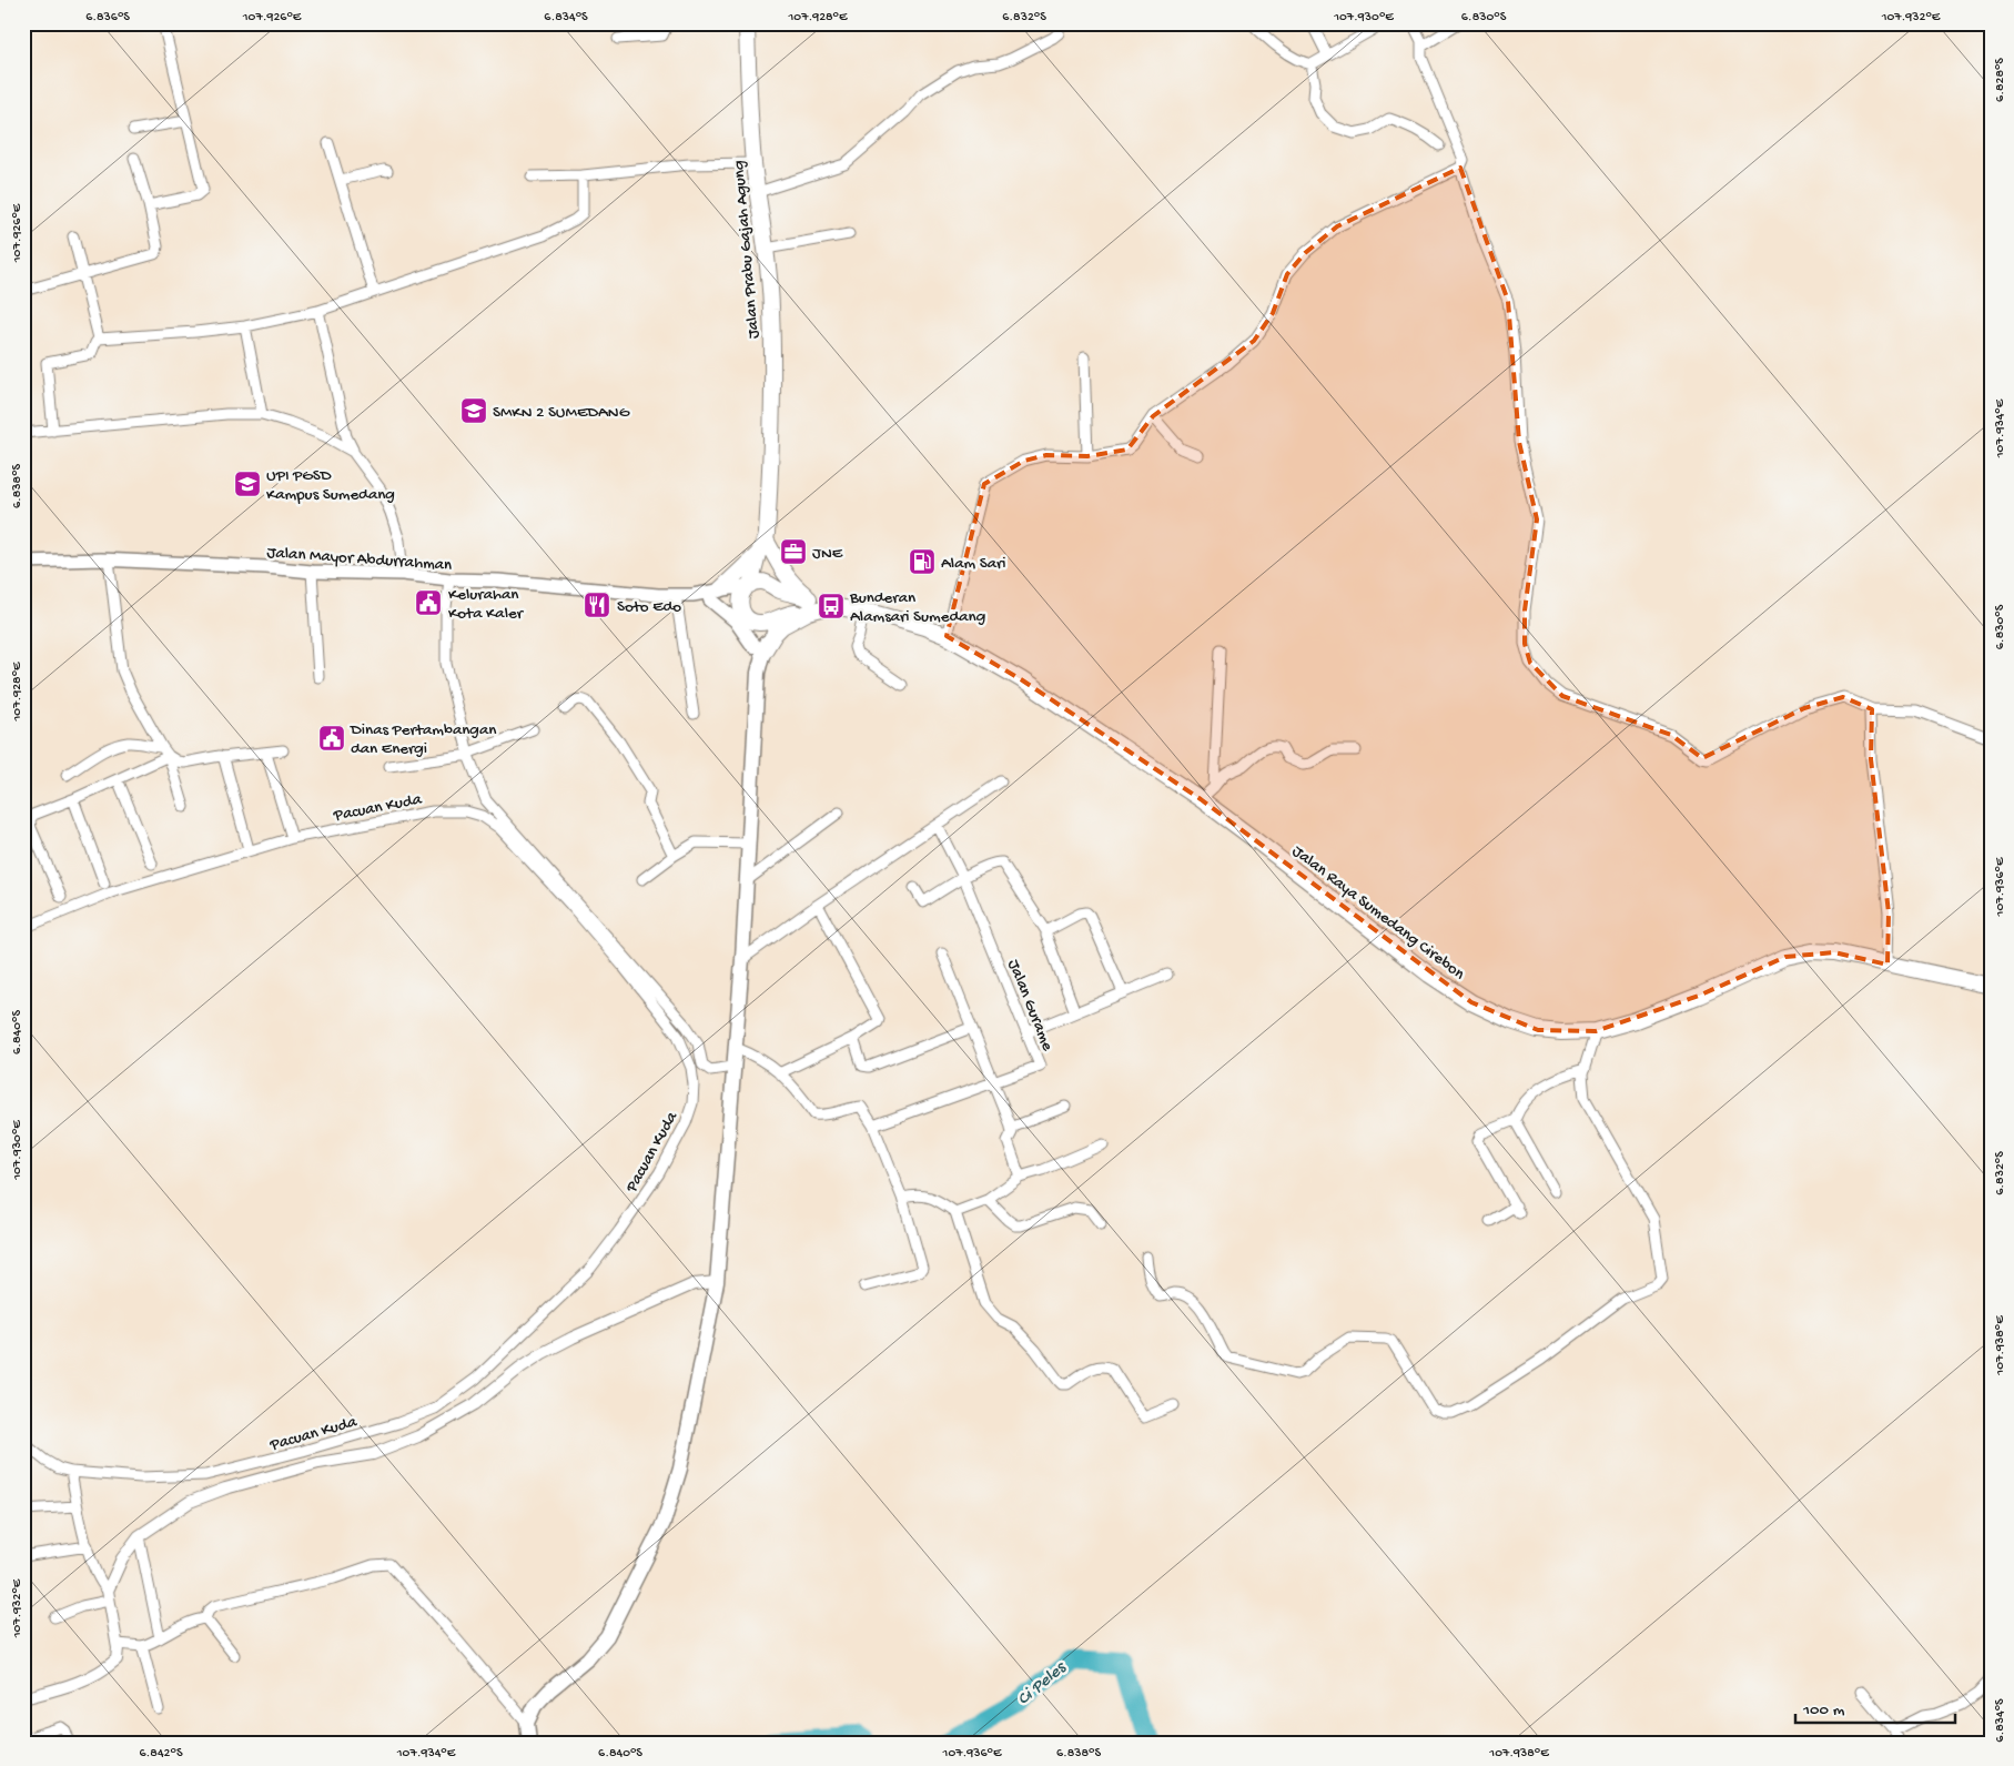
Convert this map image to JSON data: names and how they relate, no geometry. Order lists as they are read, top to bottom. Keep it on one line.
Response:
{"streets":{"highway":["Jalan Prabu Gajah Agung","Jalan Raya Sumedang Cirebon"],"main road":["Jalan Mayor Abdurrahman"],"street":["Pacuan Kuda","Jalan Gurame"]},"water":["Ci Peles"],"places":{"school or university":["SMKN 2 SUMEDANG","UPI PGSD Kampus Sumedang"],"office":["JNE"],"fuel station":["Alam Sari"],"public building":["Kelurahan Kota Kaler","Dinas Pertambangan dan Energi"],"restaurant":["Soto Edo"],"bus stop":["Bunderan Alamsari Sumedang"]},"scale_bar":"100 m","coordinates":["6.836°S","107.926°E","6.834°S","107.928°E","6.832°S","107.930°E","6.830°S","107.932°E","6.828°S","107.934°E","6.838°S","107.936°E","6.840°S","107.938°E","6.842°S"]}
